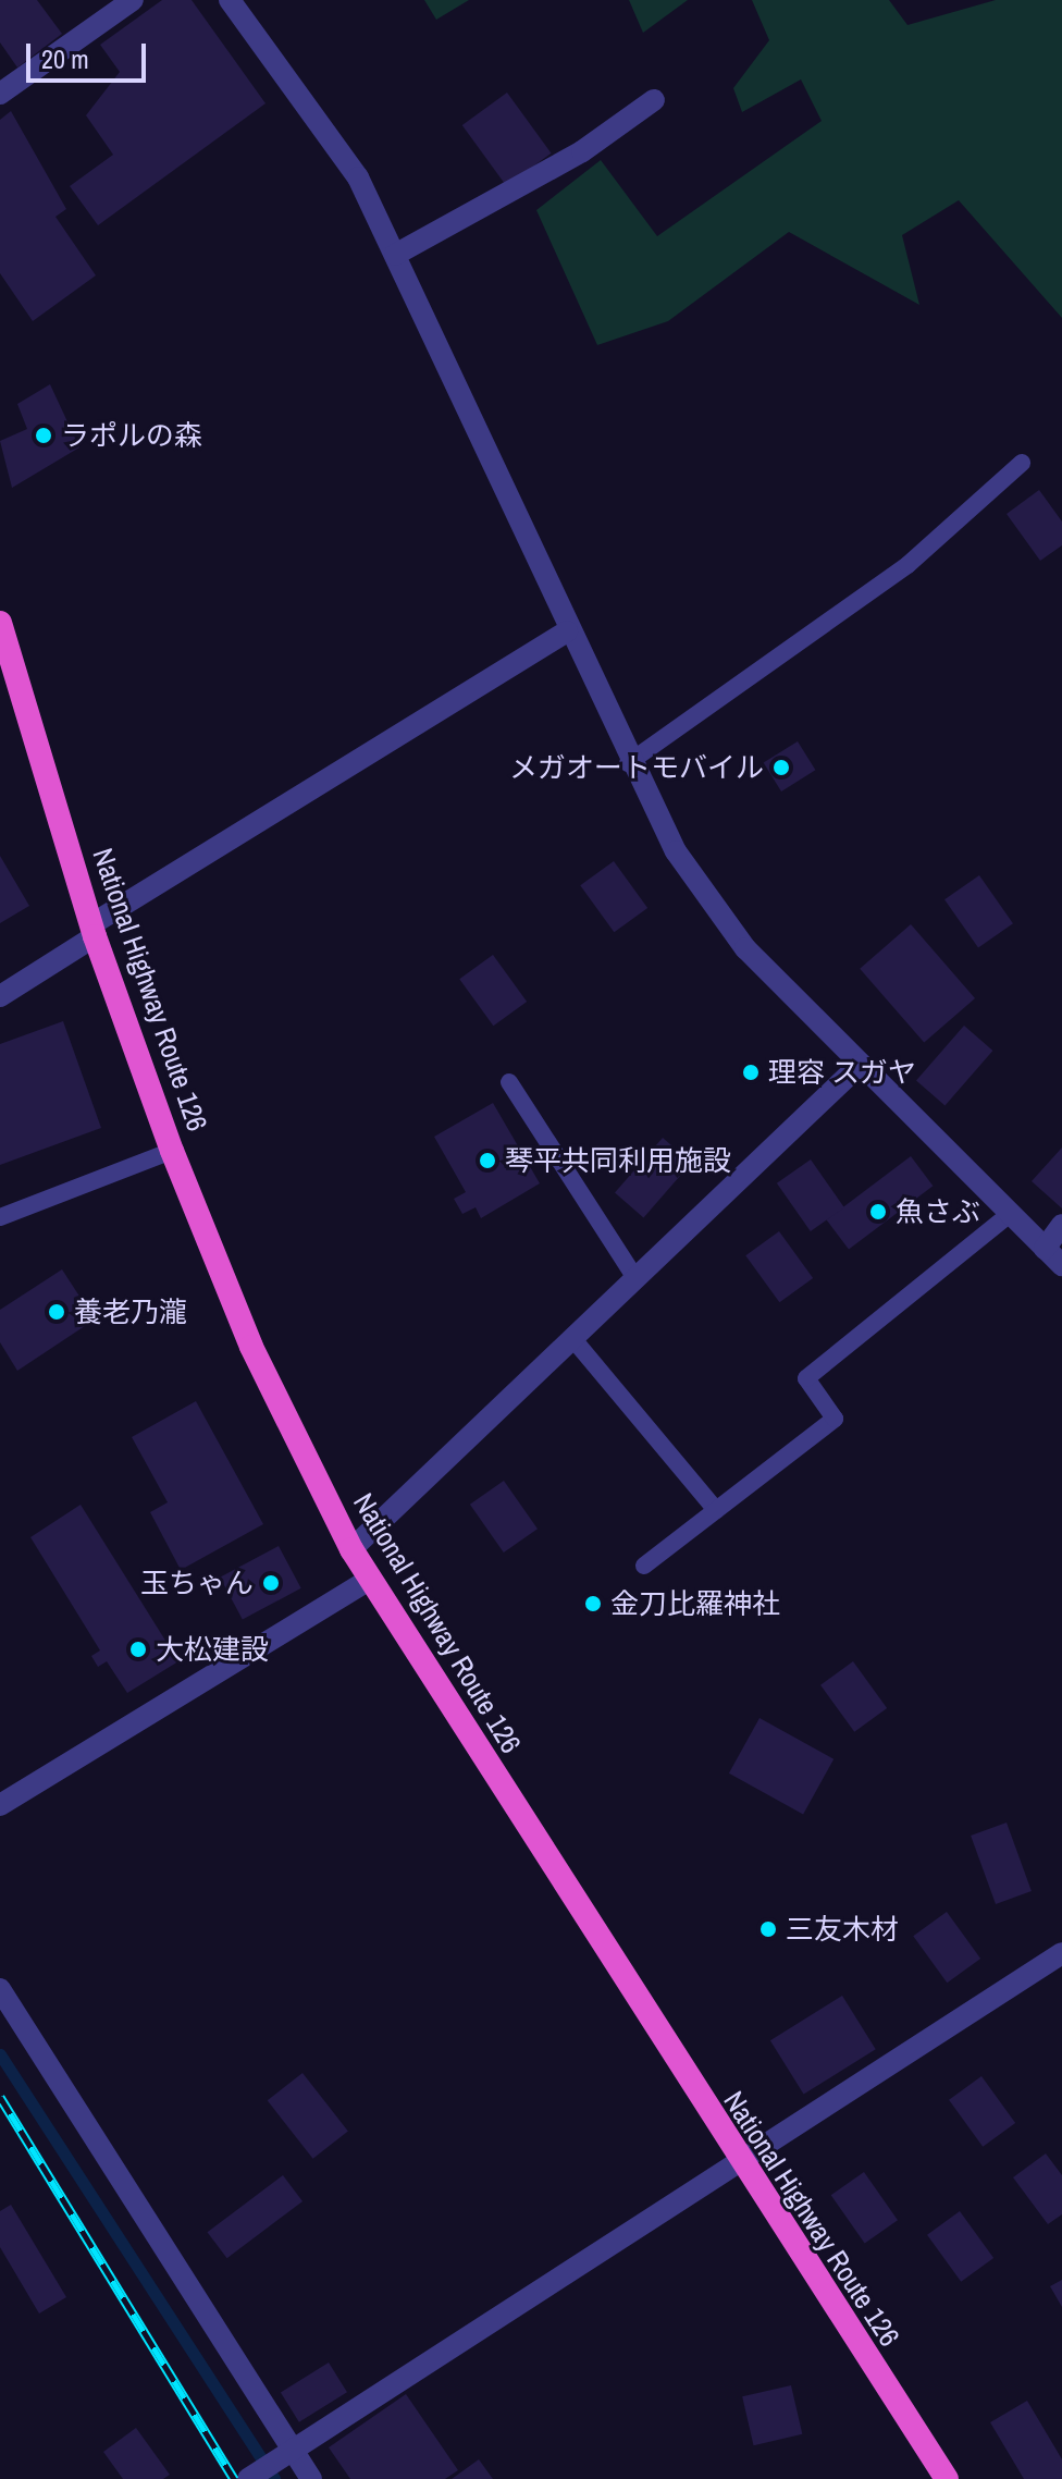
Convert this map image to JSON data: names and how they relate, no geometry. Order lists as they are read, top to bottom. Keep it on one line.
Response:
{"streets":{"highway":["National Highway Route 126"]},"places":["ラポルの森","メガオートモバイル","理容 スガヤ","琴平共同利用施設","魚さぶ","養老乃瀧","玉ちゃん","金刀比羅神社","大松建設","三友木材"],"scale_bar":"20 m"}
